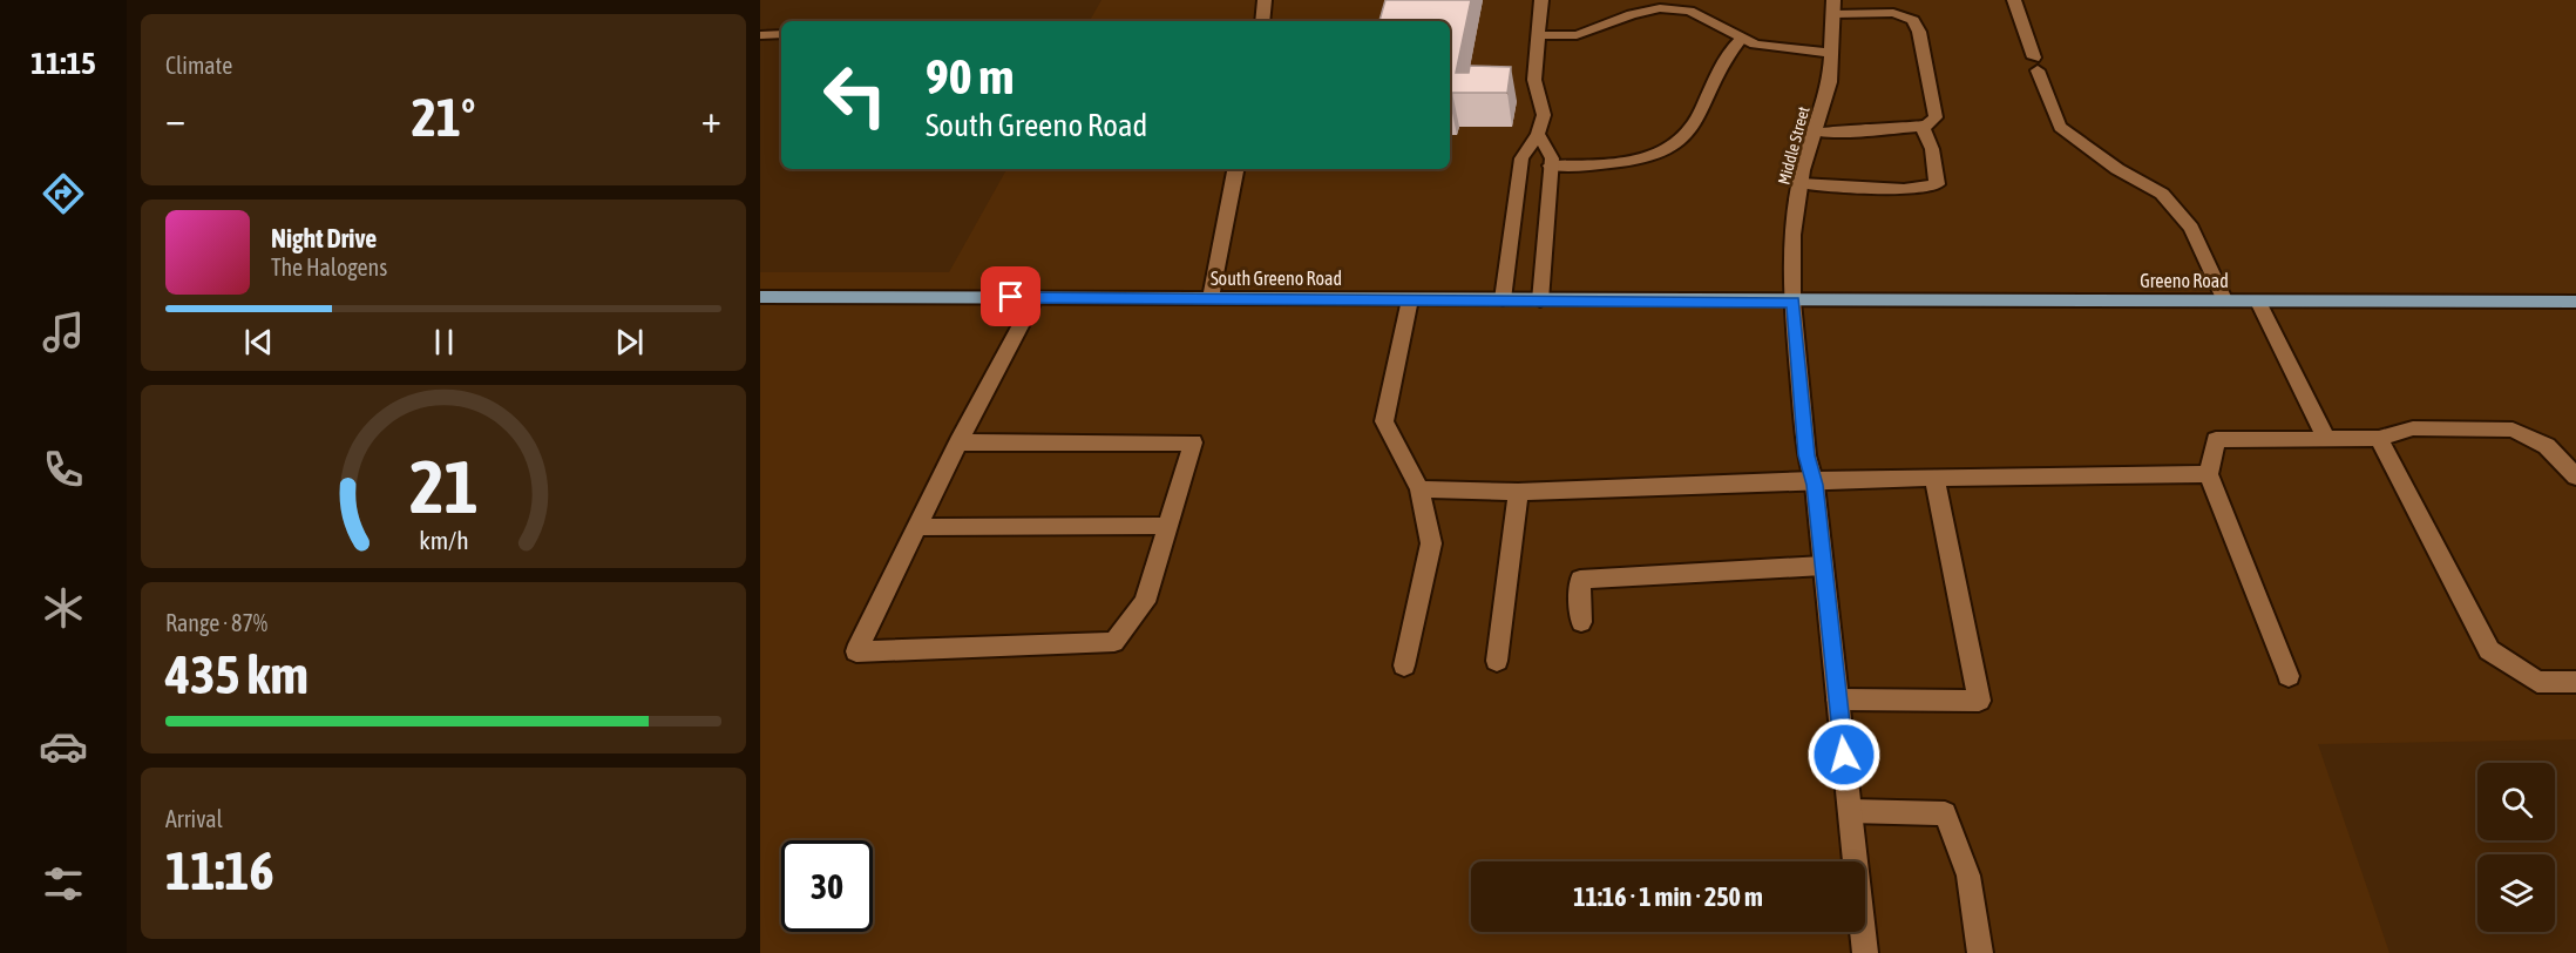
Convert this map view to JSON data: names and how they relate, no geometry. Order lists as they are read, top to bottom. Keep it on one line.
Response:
{"streets":{"main road":["South Greeno Road","Greeno Road"],"street":["Middle Street"]},"crossings":[["Middle Street","South Greeno Road"],["Middle Street","Greeno Road"],["South Greeno Road","Greeno Road"]],"page":{"tabs":"11:15","tile":["Climate",["Range · 87%","435 km"],["Arrival","11:16"]],"turn":["90 m","South Greeno Road"],"heat":["−","21°","+"],"song":["Night Drive","The Halogens"],"limit":"30","trip":"11:16 · 1 min · 250 m","gauge":["21","km/h"]}}
